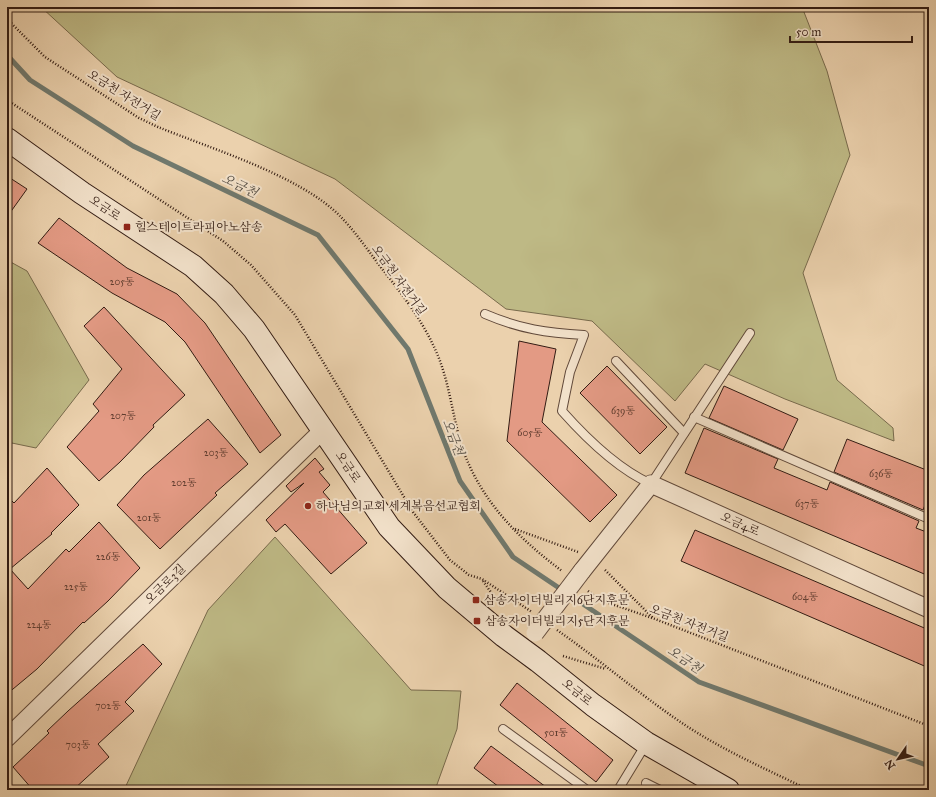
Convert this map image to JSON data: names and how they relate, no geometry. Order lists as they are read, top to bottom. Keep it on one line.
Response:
{"streets":{"street":["오금로","오금4로","오금로3길"],"path":["오금천 자전거길"]},"crossings":[["오금로","오금로3길"]],"water":["오금천"],"places":{"transit":["힐스테이트라피아노삼송","삼송자이더빌리지6단지후문","삼송자이더빌리지5단지후문"],"other":["하나님의교회 세계복음선교협회"]},"house_numbers":["205동","639동","207동","605동","203동","636동","202동","637동","201동","226동","225동","604동","224동","702동","501동","703동"],"scale_bar":"50 m","north":"bottom left"}
